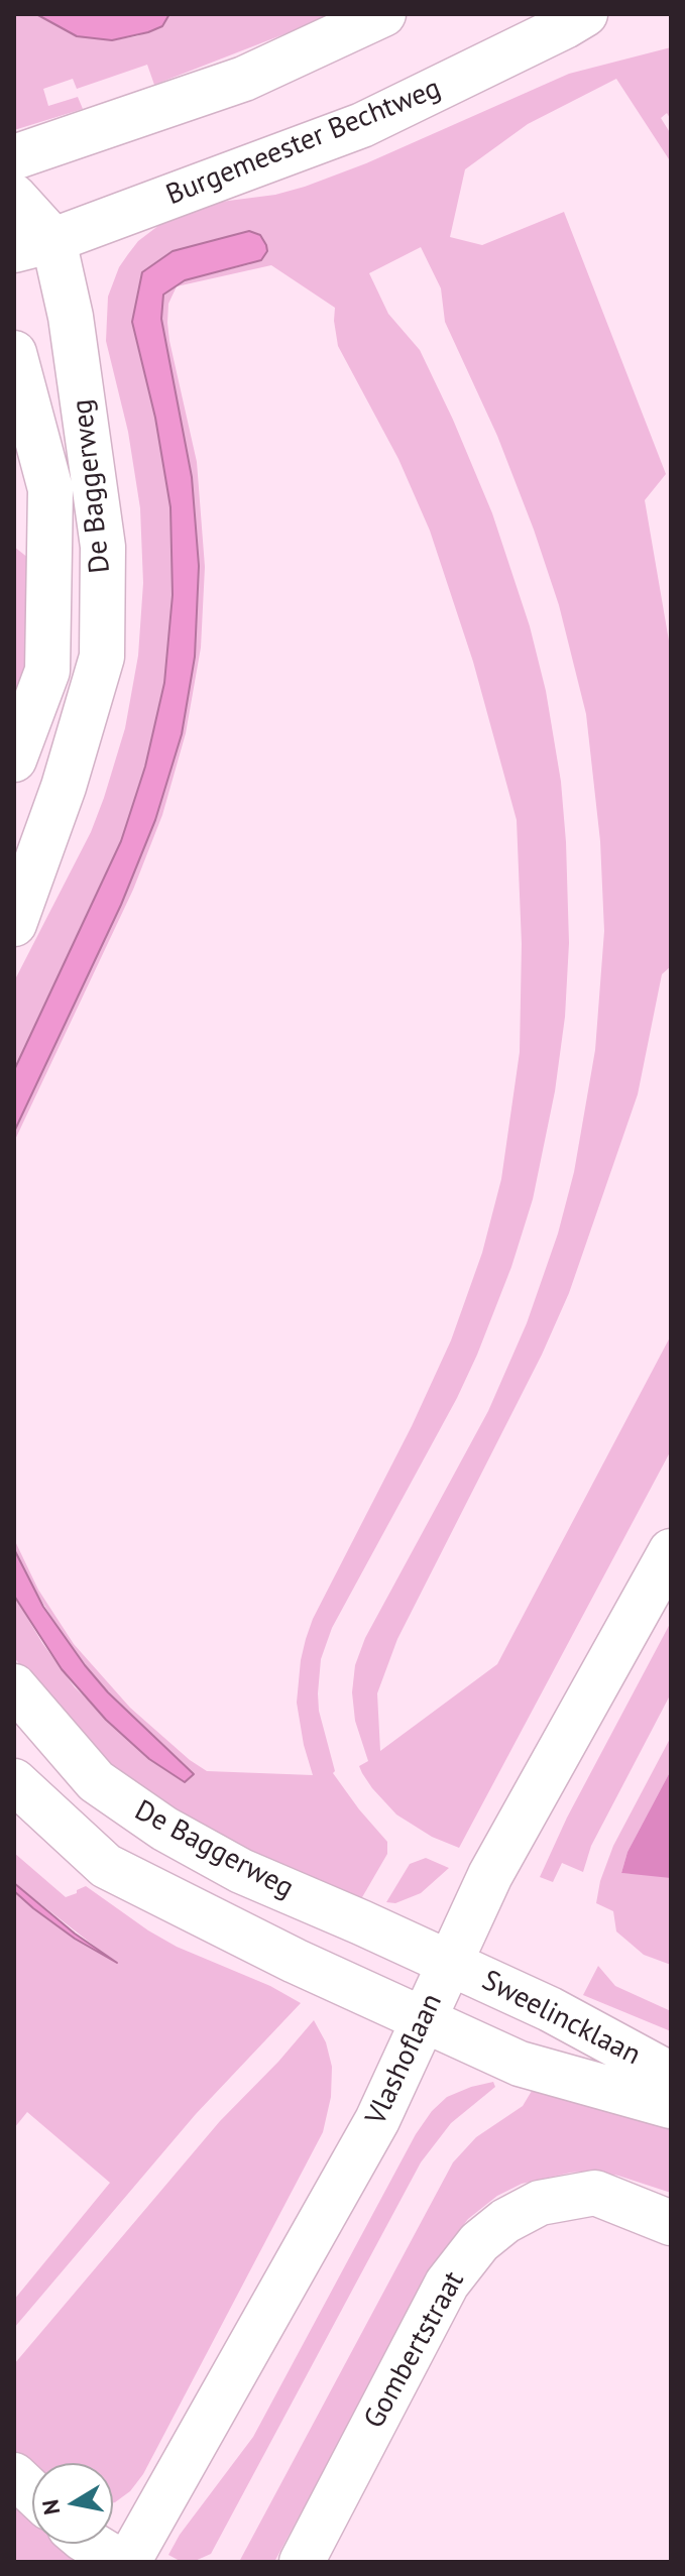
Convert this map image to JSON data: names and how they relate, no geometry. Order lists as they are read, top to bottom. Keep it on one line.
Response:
{"streets":{"street":["Burgemeester Bechtweg","De Baggerweg","Sweelincklaan","Vlashoflaan","Gombertstraat"]},"crossings":[["Burgemeester Bechtweg","De Baggerweg"],["De Baggerweg","Sweelincklaan"],["De Baggerweg","Vlashoflaan"],["Sweelincklaan","Vlashoflaan"]],"north":"left"}
